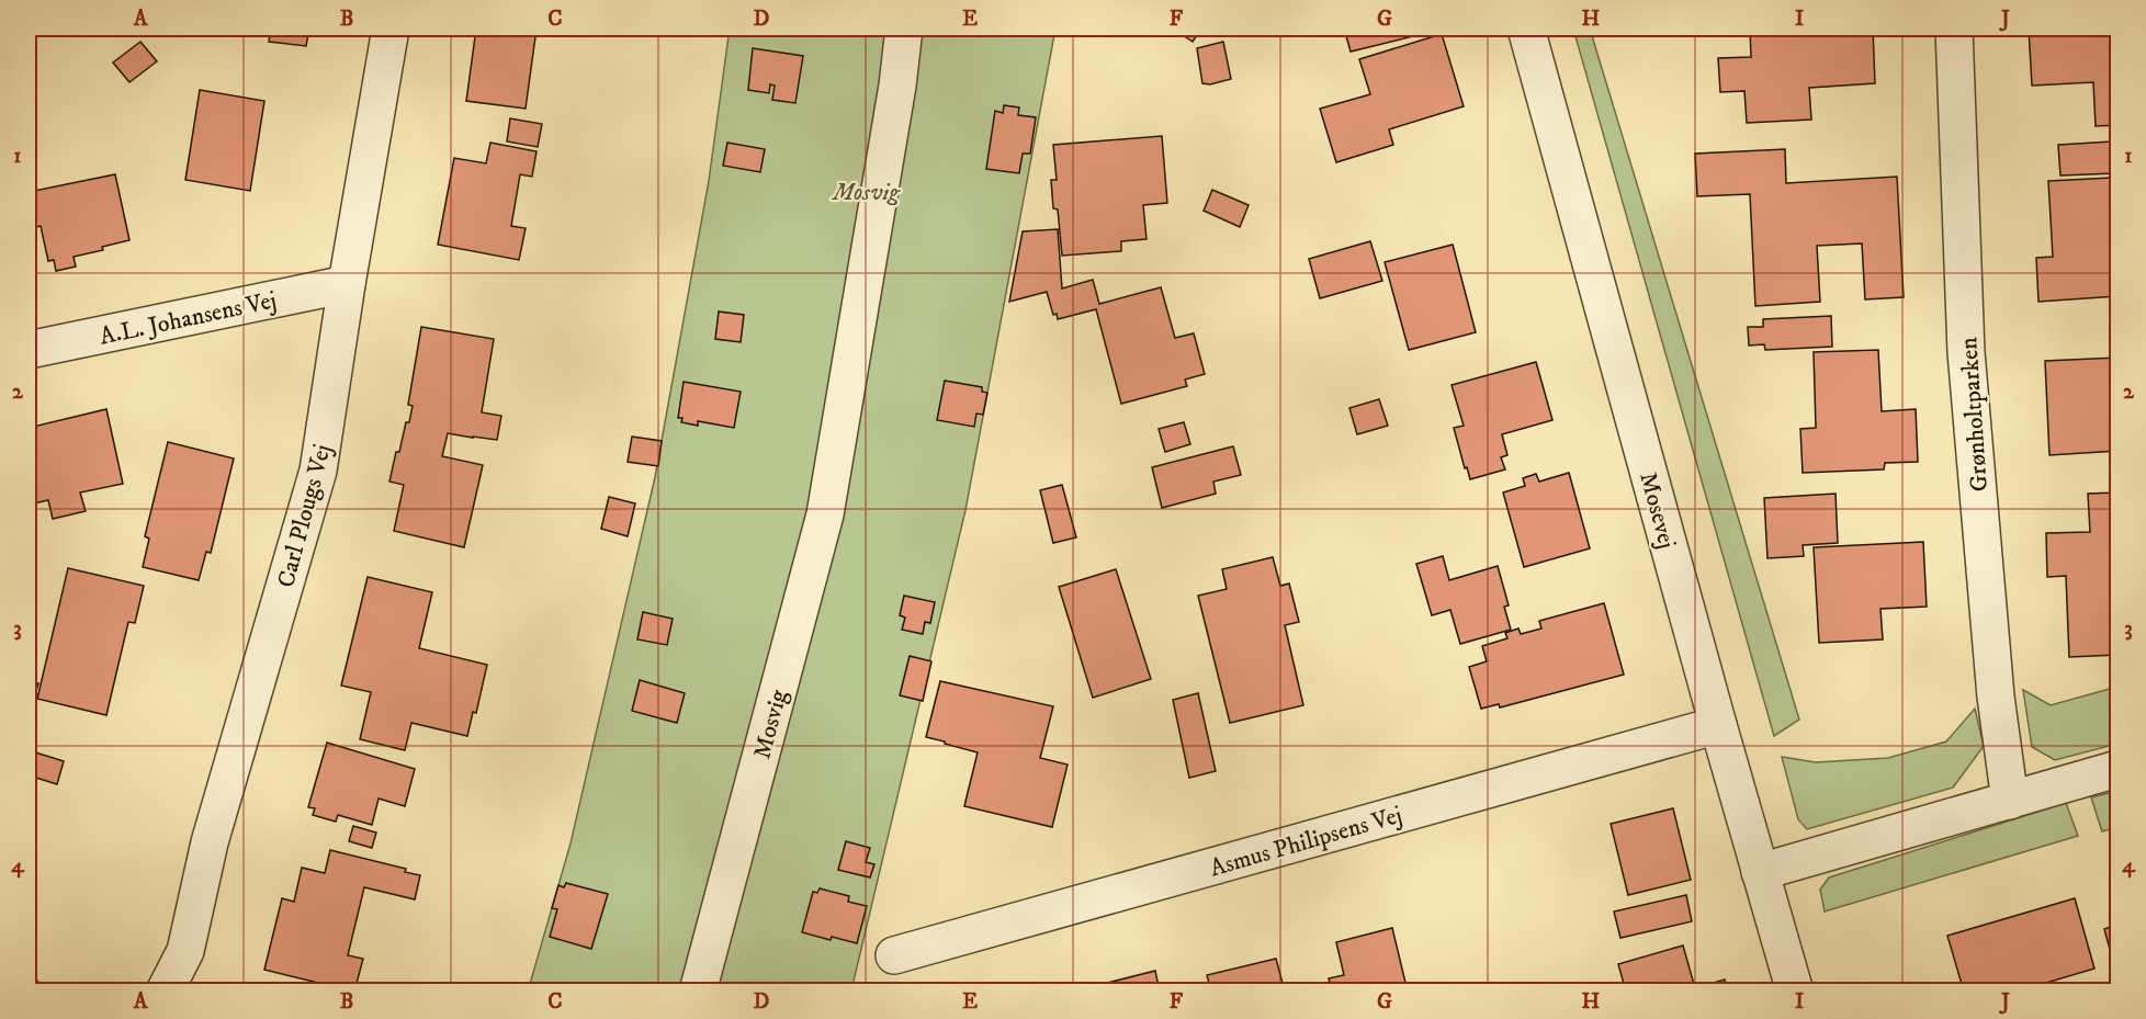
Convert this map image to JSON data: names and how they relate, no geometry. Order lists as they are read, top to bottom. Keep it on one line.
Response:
{"streets":{"street":["A.L. Johansens Vej","Grønholtparken","Mosevej","Carl Plougs Vej","Mosvig","Asmus Philipsens Vej"]},"crossings":[["A.L. Johansens Vej","Carl Plougs Vej"],["Mosevej","Asmus Philipsens Vej"]],"parks":["Mosvig"],"grid":{"columns":["A","B","C","D","E","F","G","H","I","J"],"rows":["1","2","3","4"]}}
